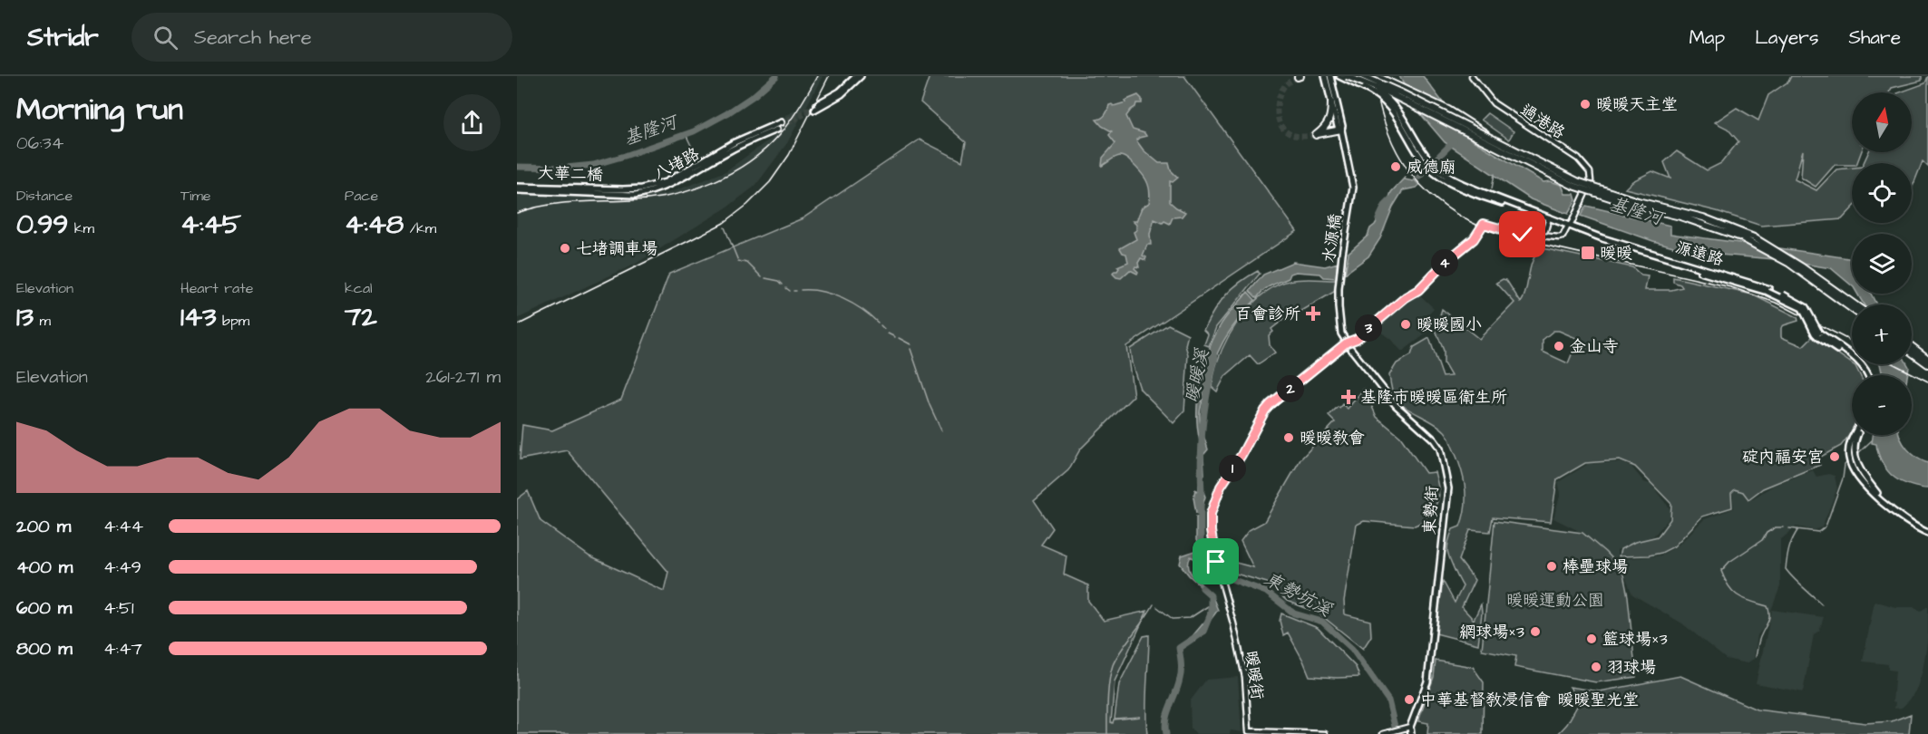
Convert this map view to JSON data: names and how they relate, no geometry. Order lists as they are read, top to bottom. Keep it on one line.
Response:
{"streets":{"main road":["八堵路","大華二橋","水源橋","源遠路","東勢街"],"street":["過港路","暖暖街"]},"crossings":[["過港路","源遠路"],["八堵路","大華二橋"],["水源橋","東勢街"],["東勢街","暖暖街"]],"water":["基隆河","暖暖溪","東勢坑溪"],"parks":["暖暖運動公園"],"places":{"other":["暖暖天主堂","威德廟","七堵調車場","暖暖國小","金山寺","暖暖教會","碇內福安宮","棒壘球場","網球場×3","籃球場×3","羽球場","中華基督教浸信會 暖暖聖光堂"],"transit":["暖暖"],"health":["百會診所","基隆市暖暖區衛生所"]},"north":"top","page":{"header":"Stridr","search":"Search here","nav":["Map","Layers","Share"],"heading":["Morning run","06:34"],"map_buttons":["+","−"],"stats":[["Distance","0.99 km"],["Time","4:45"],["Pace","4:48 /km"],["Elevation","13 m"],["Heart rate","143 bpm"],["kcal","72"]],"pins":["4","3","2","1"],"chart":["Elevation","261–271 m"],"list":[{"name":"200 m","note":"4:44"},{"name":"400 m","note":"4:49"},{"name":"600 m","note":"4:51"},{"name":"800 m","note":"4:47"}]}}
